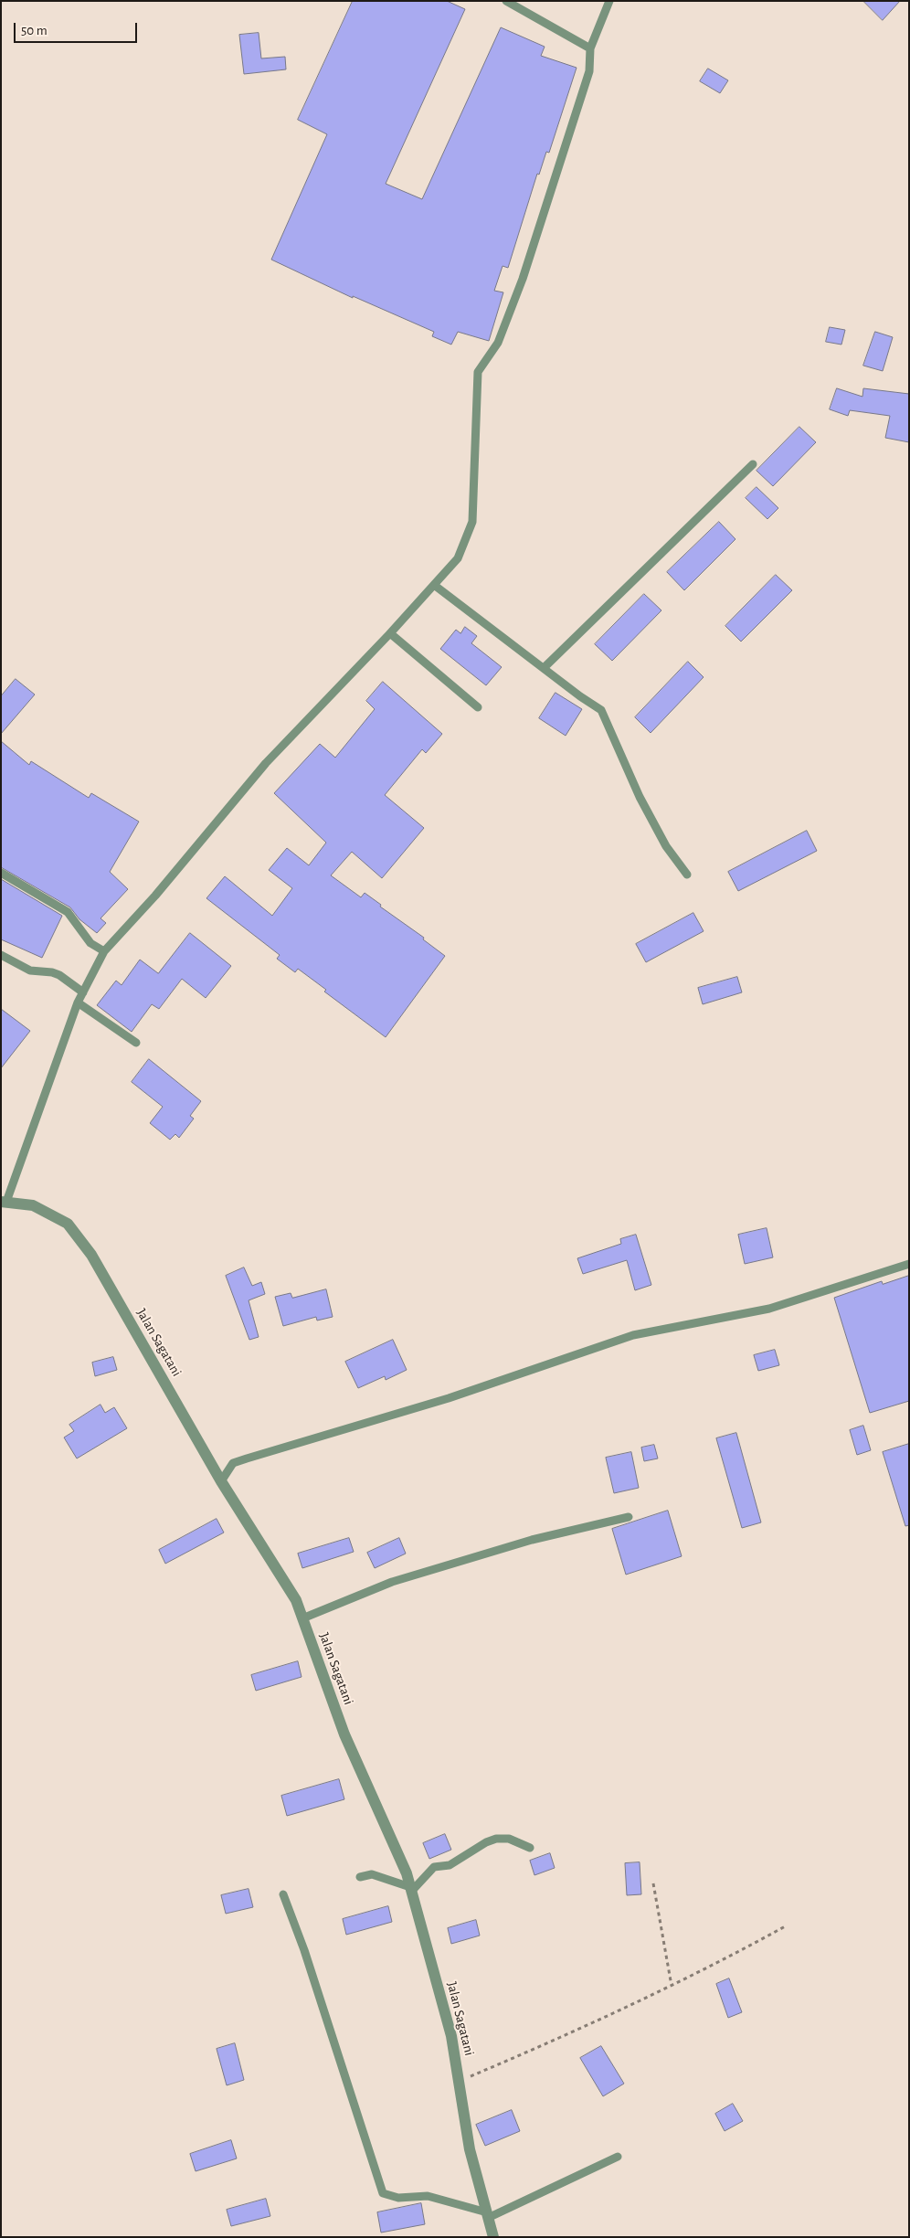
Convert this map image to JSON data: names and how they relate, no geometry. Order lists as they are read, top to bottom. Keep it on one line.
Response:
{"streets":{"street":["Jalan Sagatani"]},"scale_bar":"50 m"}
